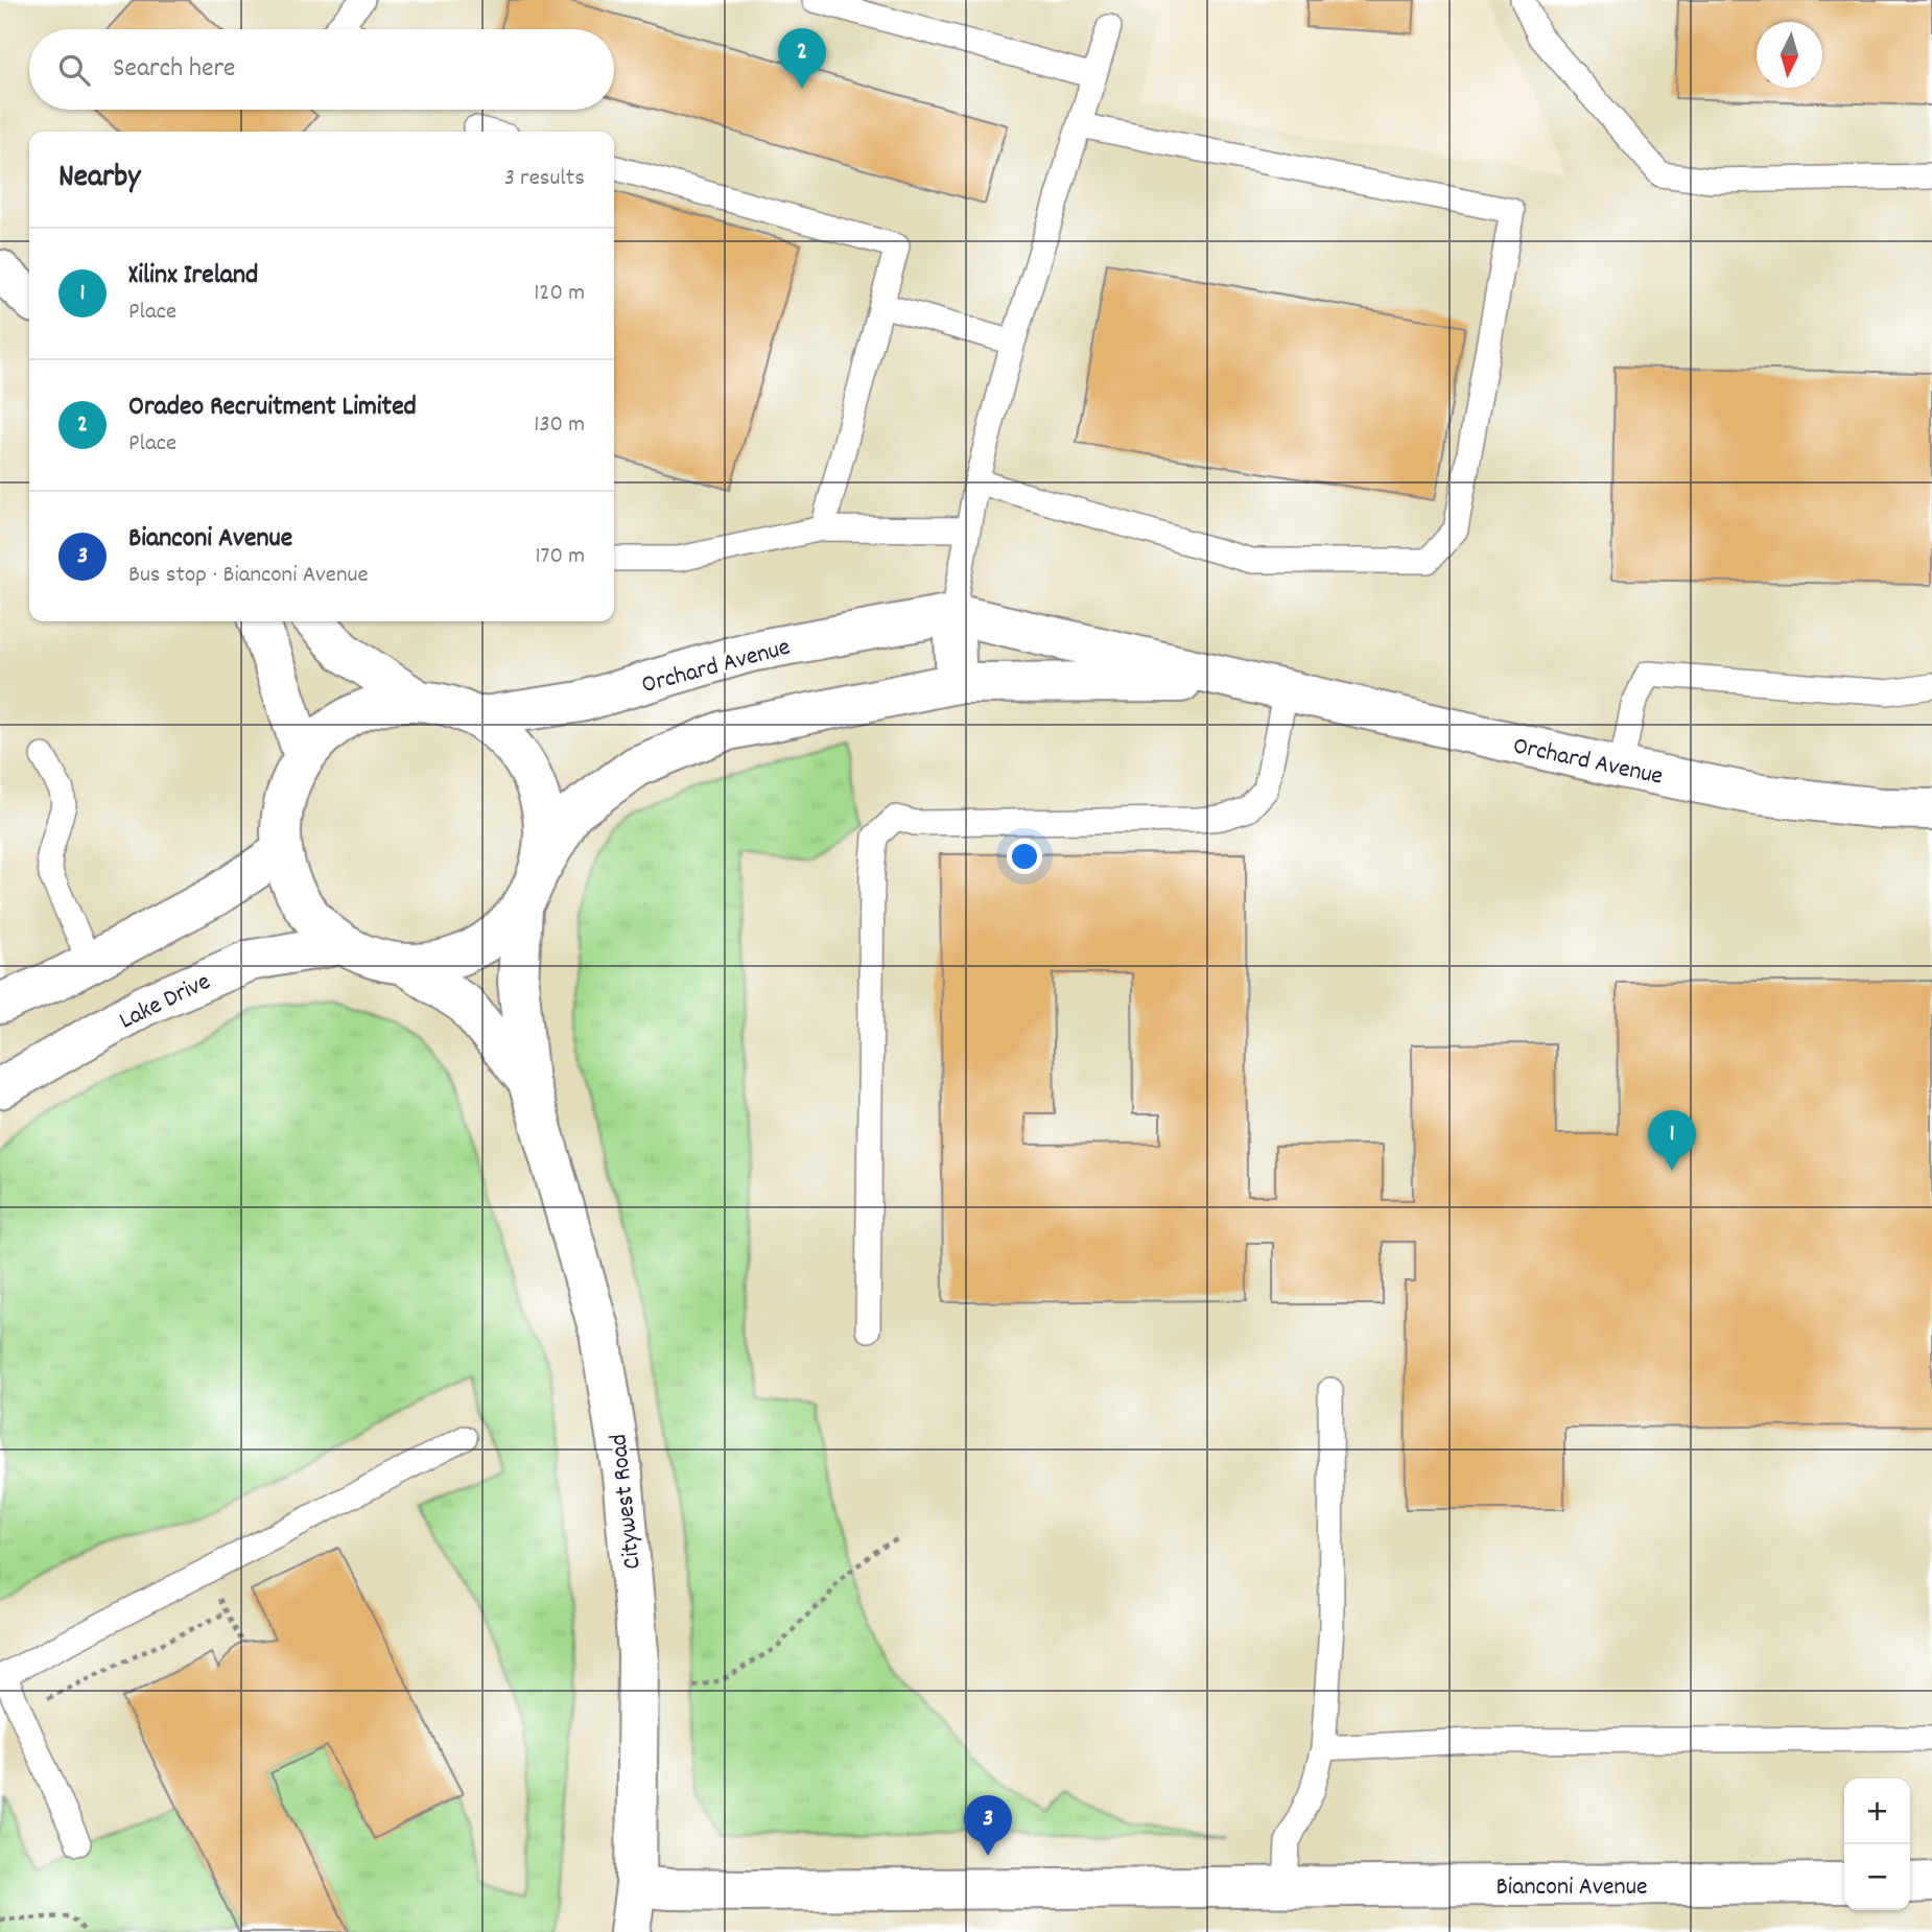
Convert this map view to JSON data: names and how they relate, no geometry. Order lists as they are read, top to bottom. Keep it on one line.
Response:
{"streets":{"street":["Orchard Avenue","Lake Drive","Citywest Road","Bianconi Avenue"]},"crossings":[["Citywest Road","Bianconi Avenue"]],"north":"bottom","page":{"pins":["2","1","3"],"search":"Search here","heading":["Nearby","3 results"],"list":[{"mark":"1","name":"Xilinx Ireland","note":"Place","value":"120 m"},{"mark":"2","name":"Oradeo Recruitment Limited","note":"Place","value":"130 m"},{"mark":"3","name":"Bianconi Avenue","note":"Bus stop · Bianconi Avenue","value":"170 m"}],"map_buttons":["+","−"]}}
